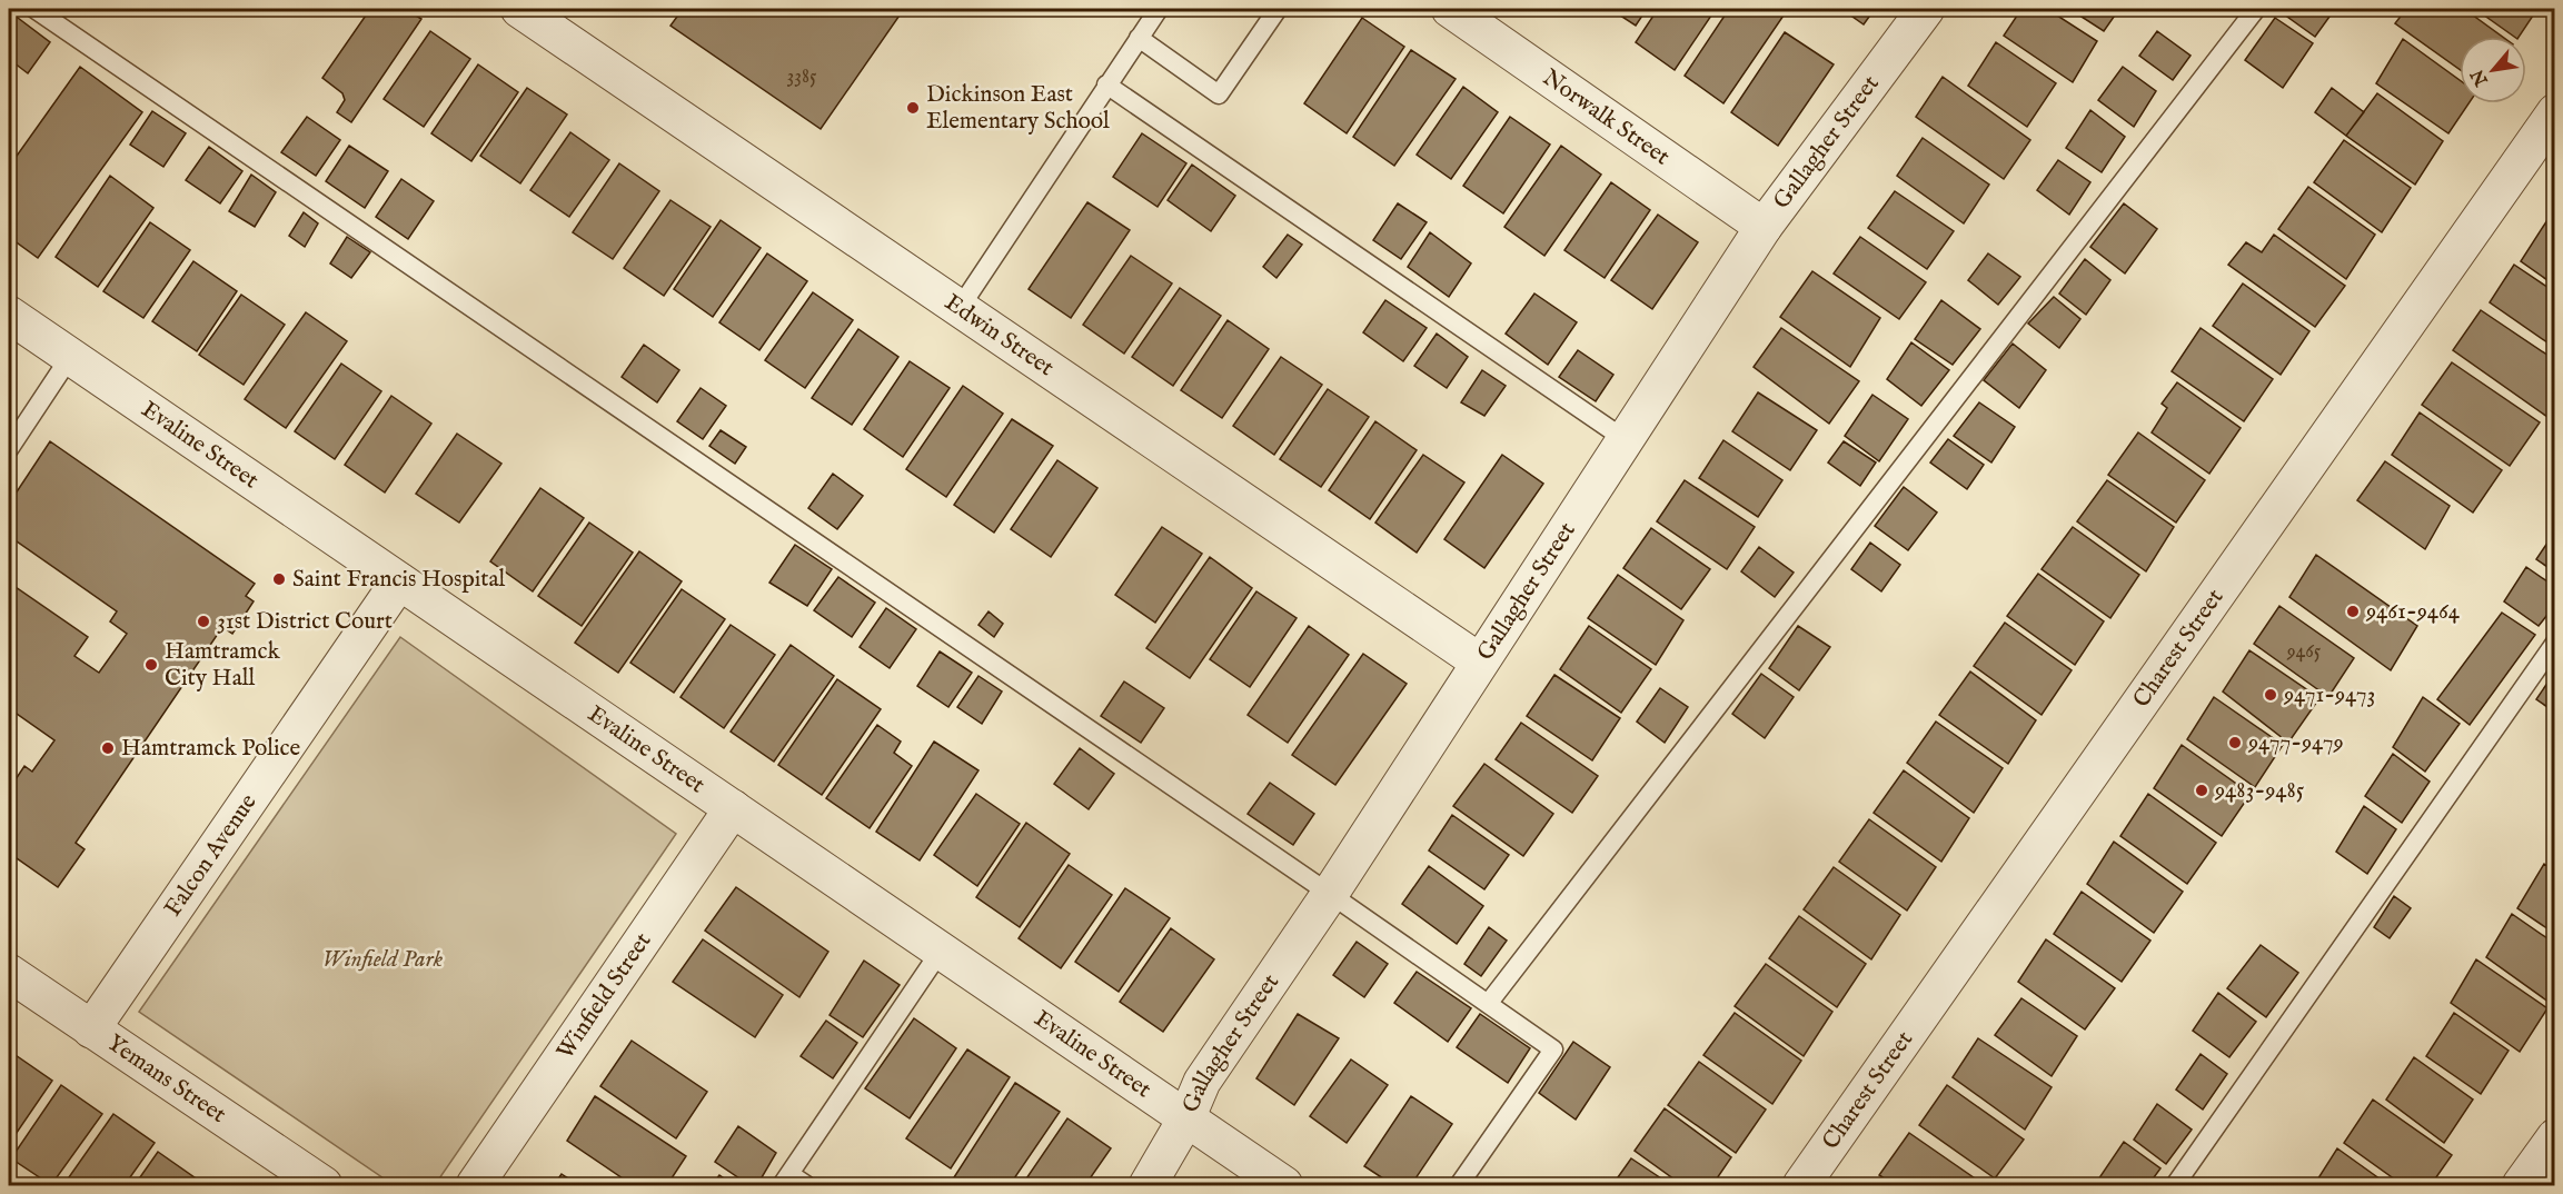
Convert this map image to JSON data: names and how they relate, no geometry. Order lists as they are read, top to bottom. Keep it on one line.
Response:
{"streets":{"street":["Norwalk Street","Gallagher Street","Edwin Street","Evaline Street","Charest Street","Falcon Avenue","Winfield Street","Yemans Street"]},"crossings":[["Norwalk Street","Gallagher Street"],["Gallagher Street","Edwin Street"],["Gallagher Street","Evaline Street"],["Evaline Street","Falcon Avenue"],["Evaline Street","Winfield Street"],["Falcon Avenue","Yemans Street"]],"parks":["Winfield Park"],"places":["Dickinson East Elementary School","Saint Francis Hospital","9461-9464","31st District Court","Hamtramck City Hall","9471-9473","9477-9479","Hamtramck Police","9483-9485"],"house_numbers":["3385","9465"],"north":"bottom left"}
